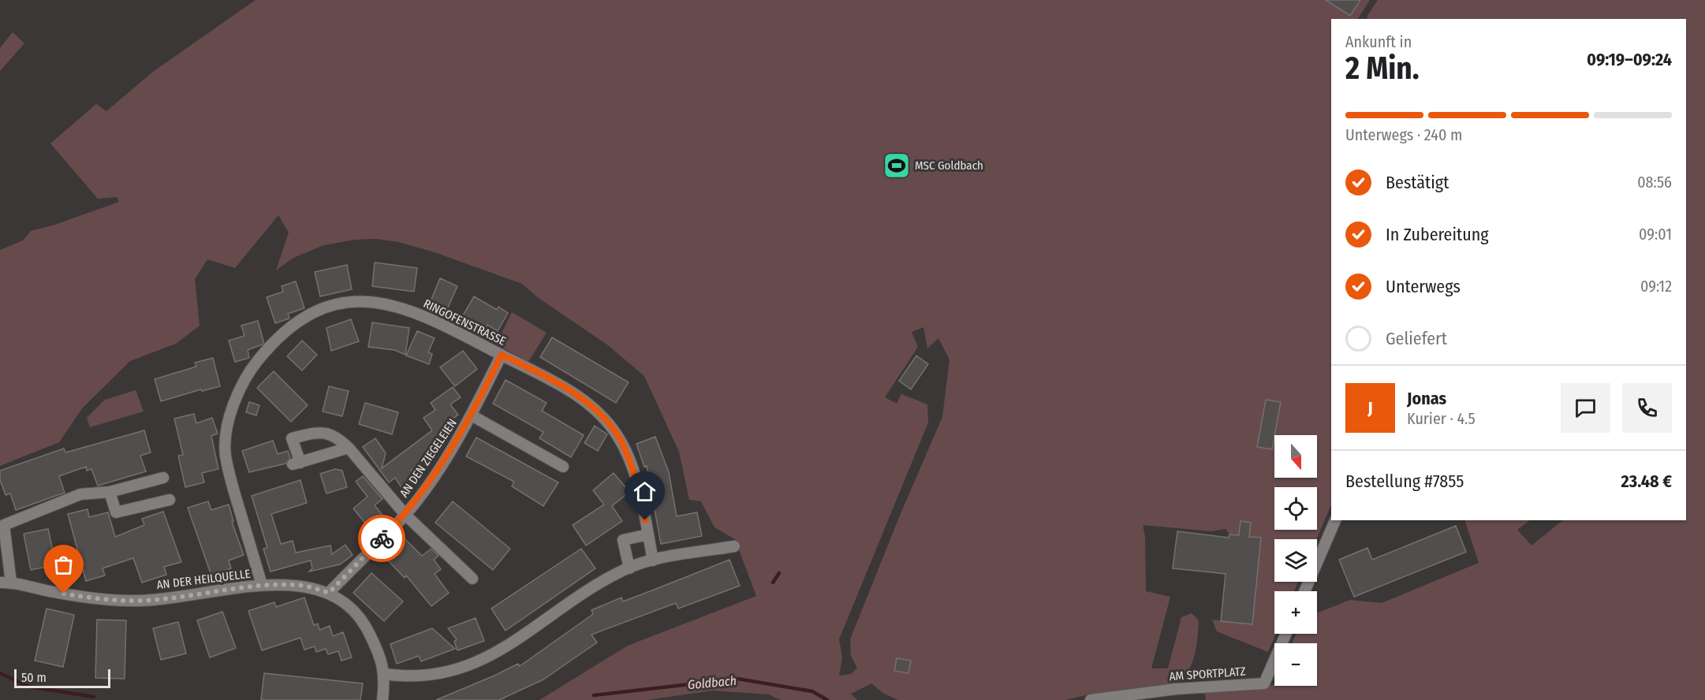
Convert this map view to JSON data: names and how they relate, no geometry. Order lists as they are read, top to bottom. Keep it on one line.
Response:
{"streets":{"street":["RINGOFENSTRASSE","AN DEN ZIEGELEIEN","AN DER HEILQUELLE","AM SPORTPLATZ"]},"crossings":[["RINGOFENSTRASSE","AN DEN ZIEGELEIEN"],["RINGOFENSTRASSE","AN DER HEILQUELLE"],["AN DEN ZIEGELEIEN","AN DER HEILQUELLE"]],"water":["Goldbach"],"places":{"sports":["MSC Goldbach"]},"scale_bar":"50 m","north":"bottom","page":{"heading":["2 Min.","Ankunft in","09:19–09:24"],"panel":["Jonas","Kurier · 4.5","Bestellung #7855","23.48 €"],"bar":"Unterwegs · 240 m","list":[["Bestätigt","08:56"],["In Zubereitung","09:01"],["Unterwegs","09:12"],"Geliefert"],"round":"J","map_buttons":["+","−"],"scale":"50 m"}}
